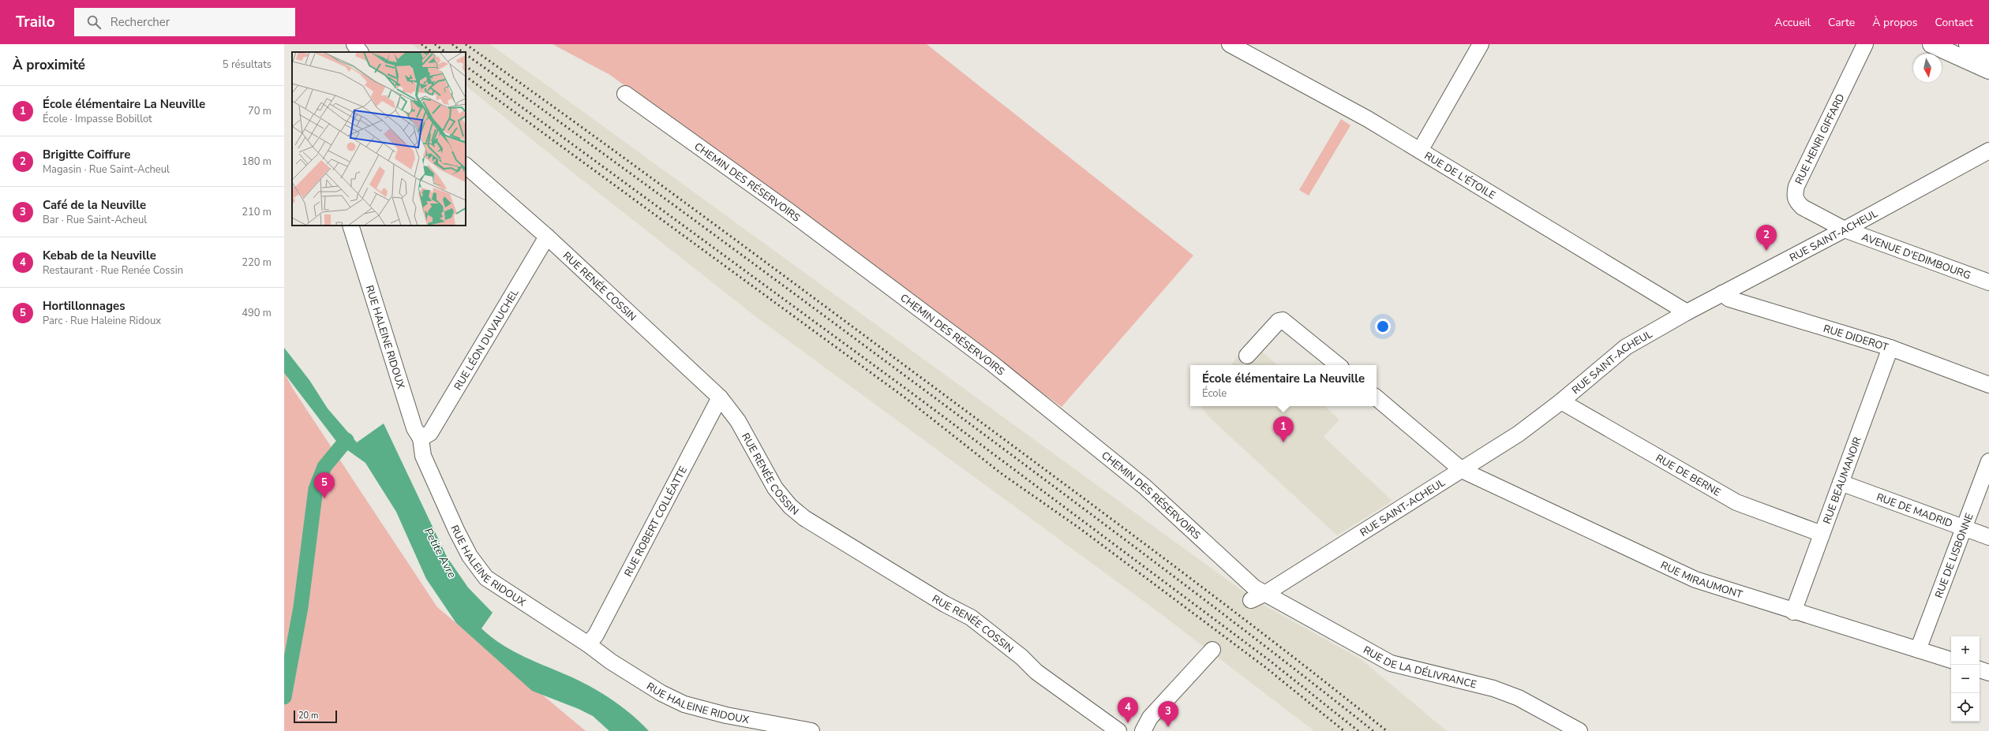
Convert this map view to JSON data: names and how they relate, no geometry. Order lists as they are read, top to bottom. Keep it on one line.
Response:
{"streets":{"street":["RUE HENRI GIFFARD","RUE DE L'ÉTOILE","CHEMIN DES RÉSERVOIRS","RUE SAINT-ACHEUL","AVENUE D'EDIMBOURG","RUE RENÉE COSSIN","RUE HALEINE RIDOUX","RUE DIDEROT","RUE LÉON DUVAUCHEL","RUE DE BERNE","RUE BEAUMANOIR","RUE DE MADRID","RUE ROBERT COLLÉATTE","RUE DE LISBONNE","RUE MIRAUMONT","RUE DE LA DÉLIVRANCE"]},"crossings":[["RUE HENRI GIFFARD","RUE SAINT-ACHEUL"],["RUE HENRI GIFFARD","AVENUE D'EDIMBOURG"],["RUE DE L'ÉTOILE","RUE SAINT-ACHEUL"],["CHEMIN DES RÉSERVOIRS","RUE SAINT-ACHEUL"],["CHEMIN DES RÉSERVOIRS","RUE DE LA DÉLIVRANCE"],["RUE SAINT-ACHEUL","AVENUE D'EDIMBOURG"],["RUE SAINT-ACHEUL","RUE DIDEROT"],["RUE SAINT-ACHEUL","RUE DE BERNE"],["RUE SAINT-ACHEUL","RUE MIRAUMONT"],["RUE SAINT-ACHEUL","RUE DE LA DÉLIVRANCE"],["RUE RENÉE COSSIN","RUE LÉON DUVAUCHEL"],["RUE RENÉE COSSIN","RUE ROBERT COLLÉATTE"],["RUE HALEINE RIDOUX","RUE LÉON DUVAUCHEL"],["RUE HALEINE RIDOUX","RUE ROBERT COLLÉATTE"],["RUE DIDEROT","RUE BEAUMANOIR"],["RUE DE BERNE","RUE BEAUMANOIR"],["RUE BEAUMANOIR","RUE DE MADRID"],["RUE BEAUMANOIR","RUE MIRAUMONT"],["RUE DE MADRID","RUE DE LISBONNE"],["RUE DE LISBONNE","RUE MIRAUMONT"]],"water":["Petite Avre"],"scale_bar":"20 m","north":"bottom","page":{"header":"Trailo","search":"Rechercher","nav":["Accueil","Carte","À propos","Contact"],"heading":["À proximité","5 résultats"],"list":[{"mark":"1","name":"École élémentaire La Neuville","note":"École · Impasse Bobillot","value":"70 m"},{"mark":"2","name":"Brigitte Coiffure","note":"Magasin · Rue Saint-Acheul","value":"180 m"},{"mark":"3","name":"Café de la Neuville","note":"Bar · Rue Saint-Acheul","value":"210 m"},{"mark":"4","name":"Kebab de la Neuville","note":"Restaurant · Rue Renée Cossin","value":"220 m"},{"mark":"5","name":"Hortillonnages","note":"Parc · Rue Haleine Ridoux","value":"490 m"}],"pins":["2","1","5","4","3"],"popup":["École élémentaire La Neuville","École"],"map_buttons":["+","−"],"scale":"20 m"}}
